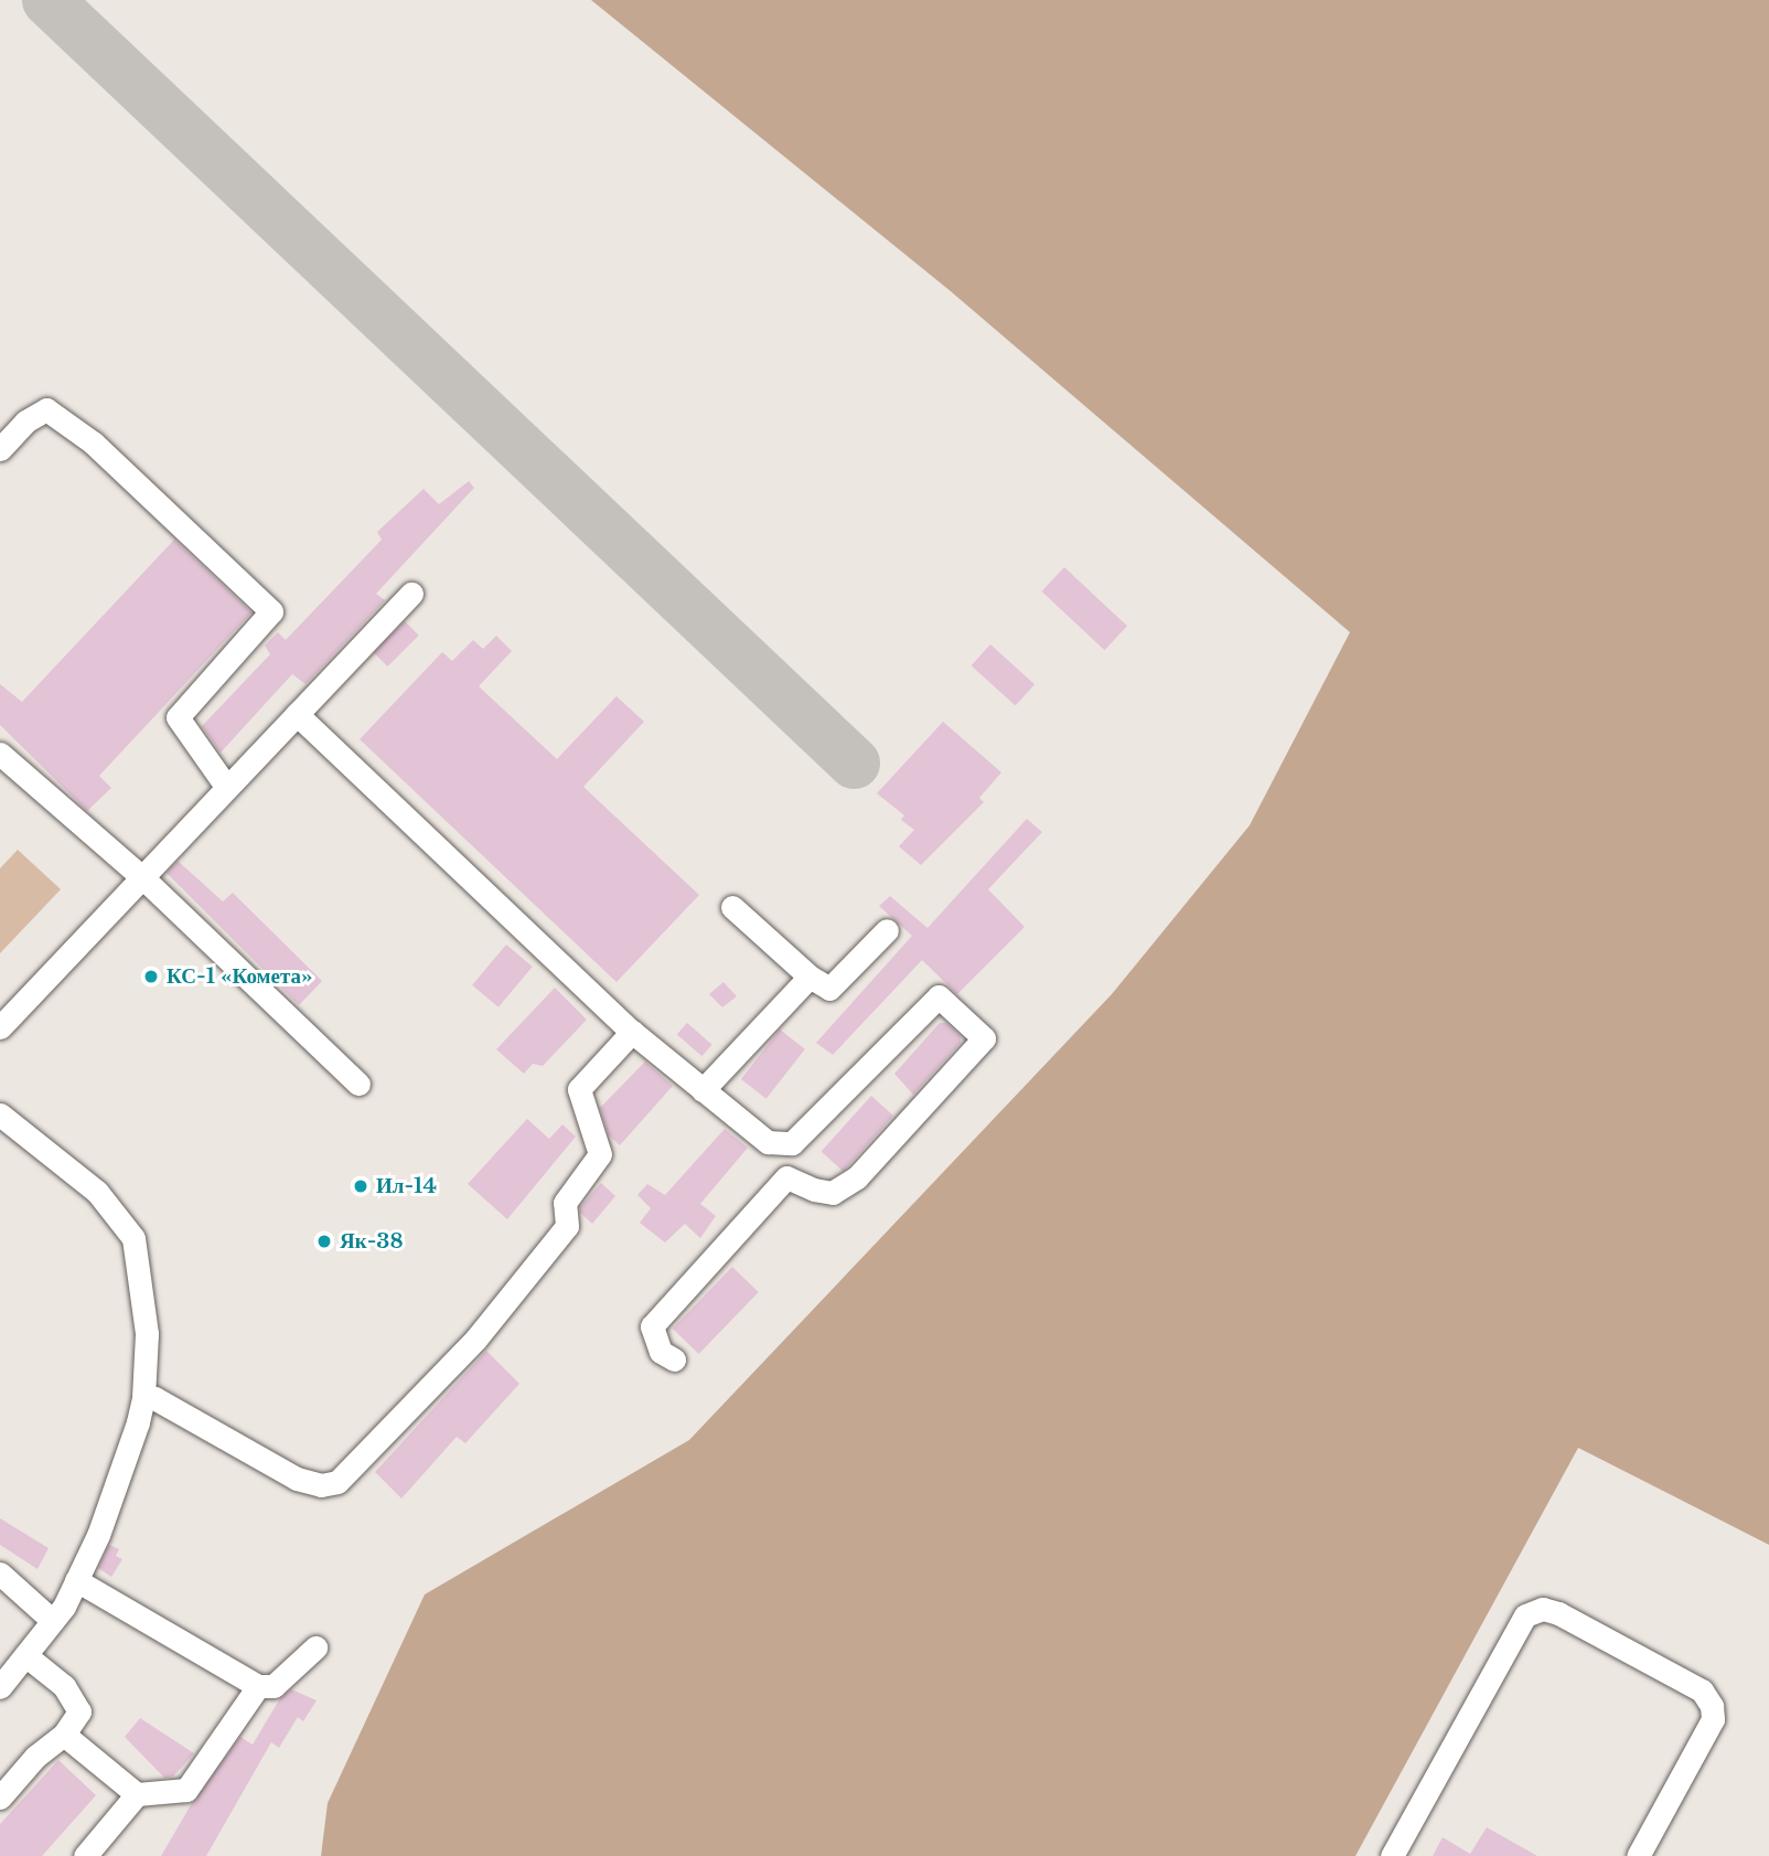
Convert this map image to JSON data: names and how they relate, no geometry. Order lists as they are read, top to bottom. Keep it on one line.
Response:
{"places":["КС-1 «Комета»","Ил-14","Як-38"]}
